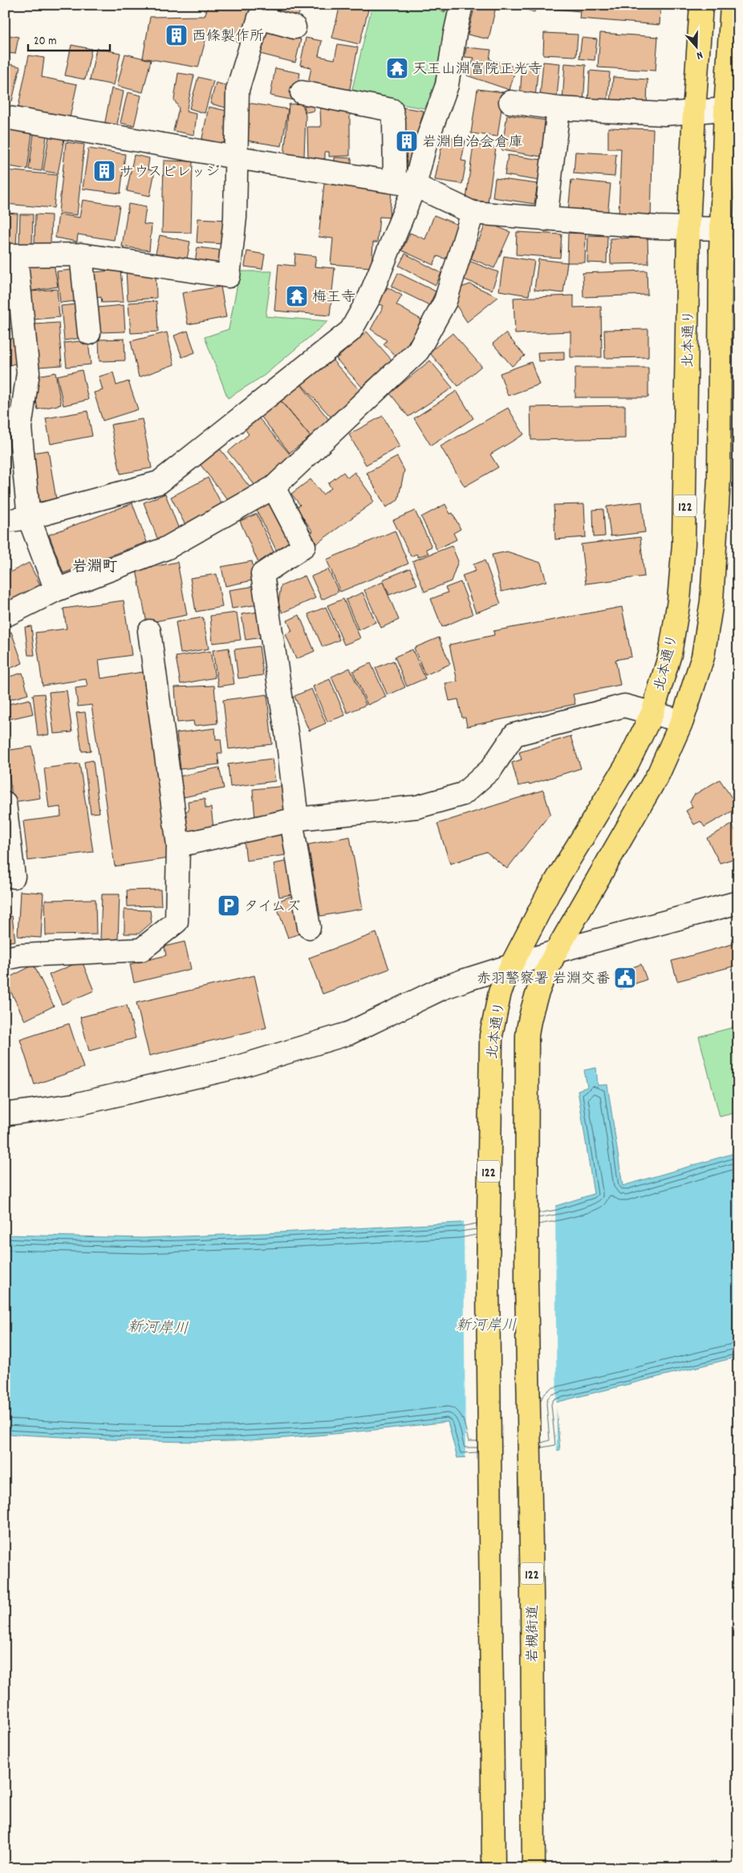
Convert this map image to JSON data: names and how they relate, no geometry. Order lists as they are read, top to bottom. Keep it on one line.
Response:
{"streets":{"highway":["北本通り","122","岩槻街道"]},"crossings":[["122","岩槻街道"]],"districts":["岩淵町"],"water":["新河岸川"],"places":{"building":["西條製作所","岩淵自治会倉庫","サウスビレッジ"],"temple":["天王山淵富院正光寺","梅王寺"],"parking":["タイムズ"],"public building":["赤羽警察署 岩淵交番"]},"scale_bar":"20 m","north":"bottom"}
